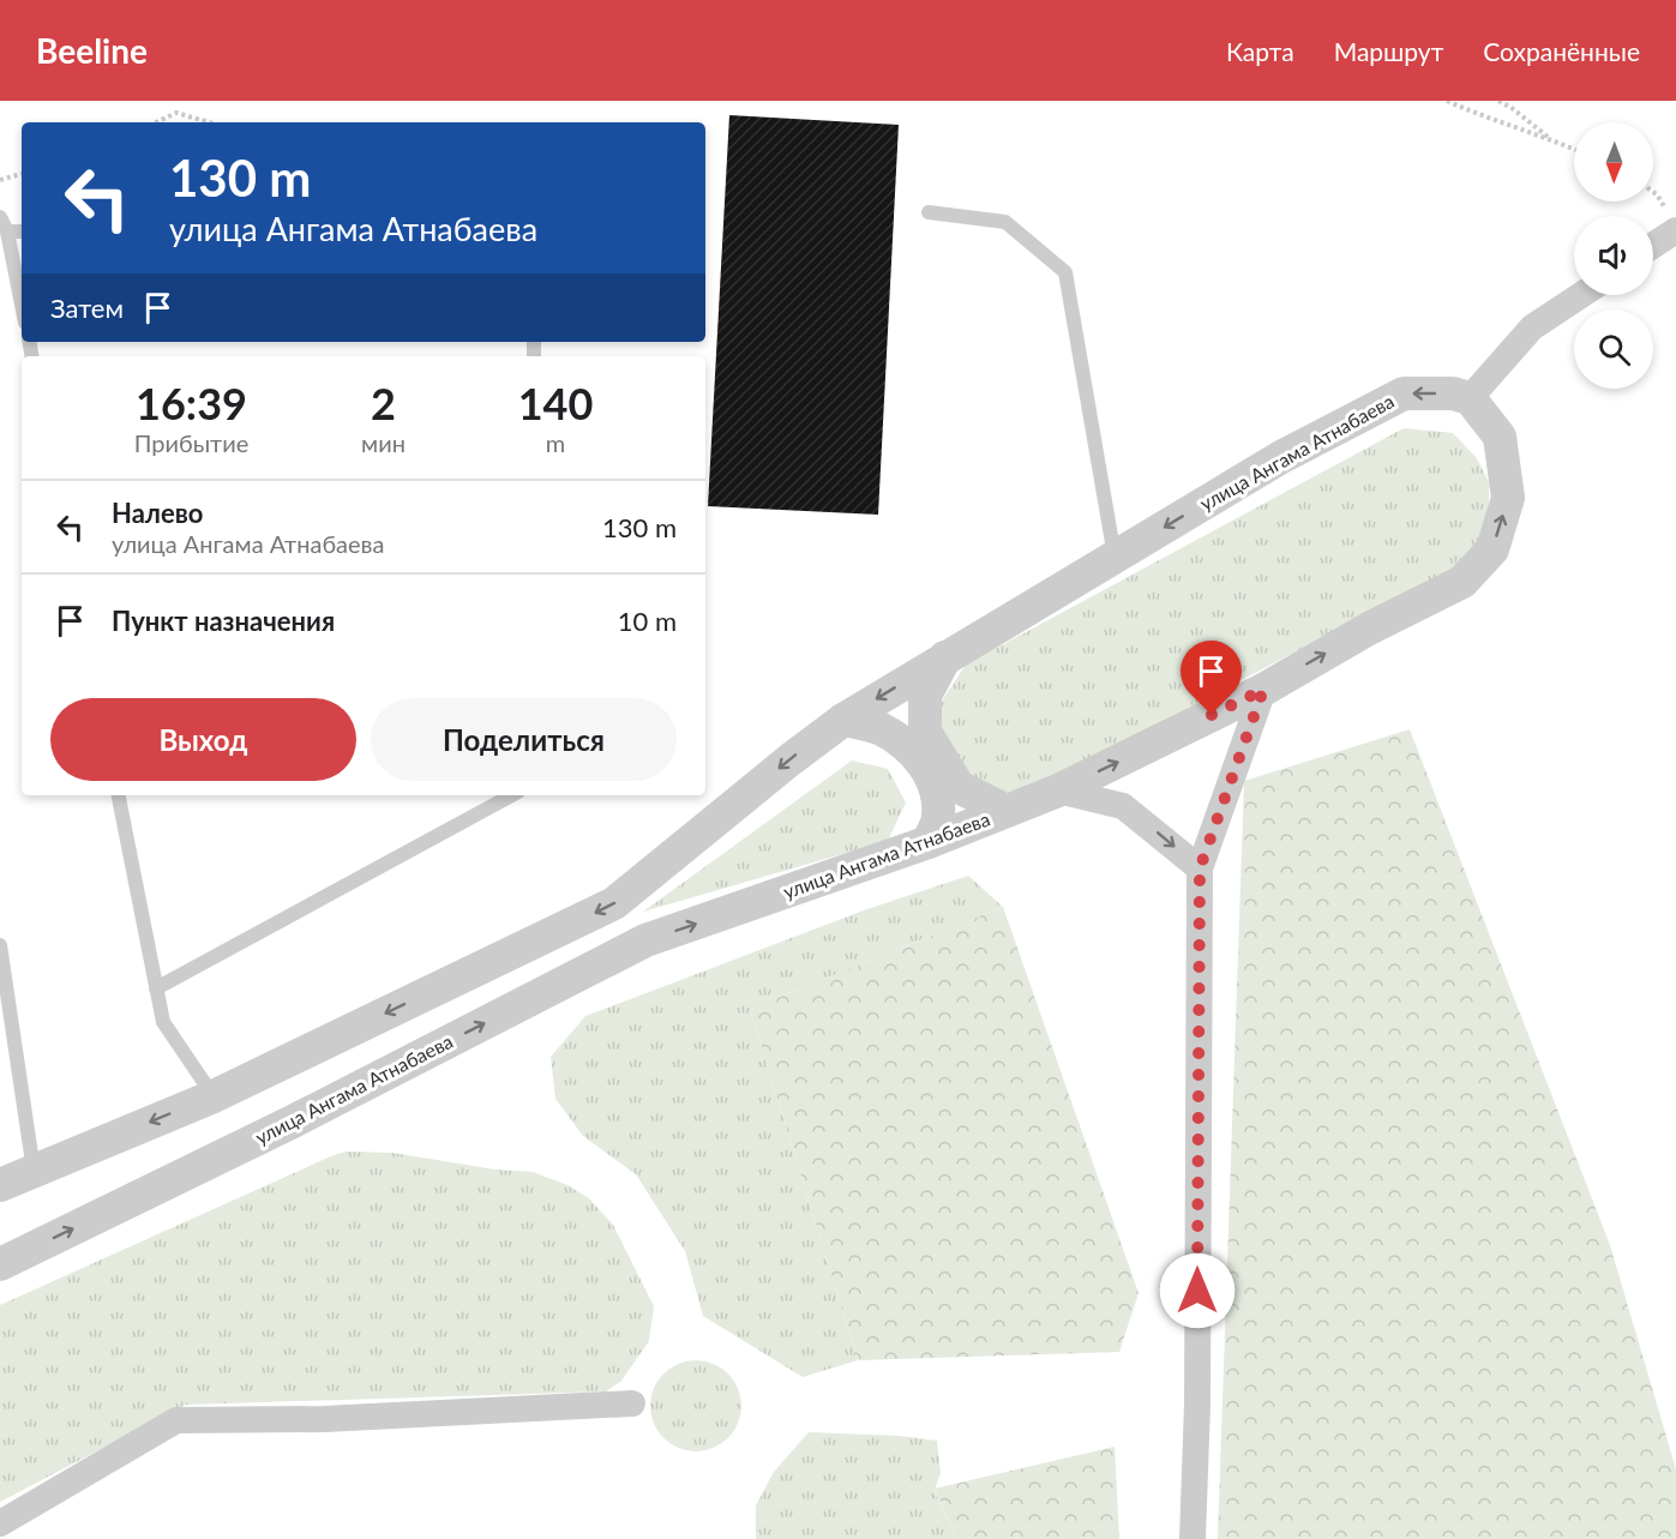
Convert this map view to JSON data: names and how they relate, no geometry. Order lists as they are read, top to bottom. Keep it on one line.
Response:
{"streets":{"street":["улица Ангама Атнабаева"]},"north":"bottom","page":{"header":"Beeline","nav":["Карта","Маршрут","Сохранённые"],"turn":["130 m","улица Ангама Атнабаева"],"then":"Затем","eta":["16:39","Прибытие","2","мин","140","m"],"list":[{"name":"Налево","note":"улица Ангама Атнабаева","value":"130 m"},{"name":"Пункт назначения","value":"10 m"}],"buttons":["Выход","Поделиться"]}}
